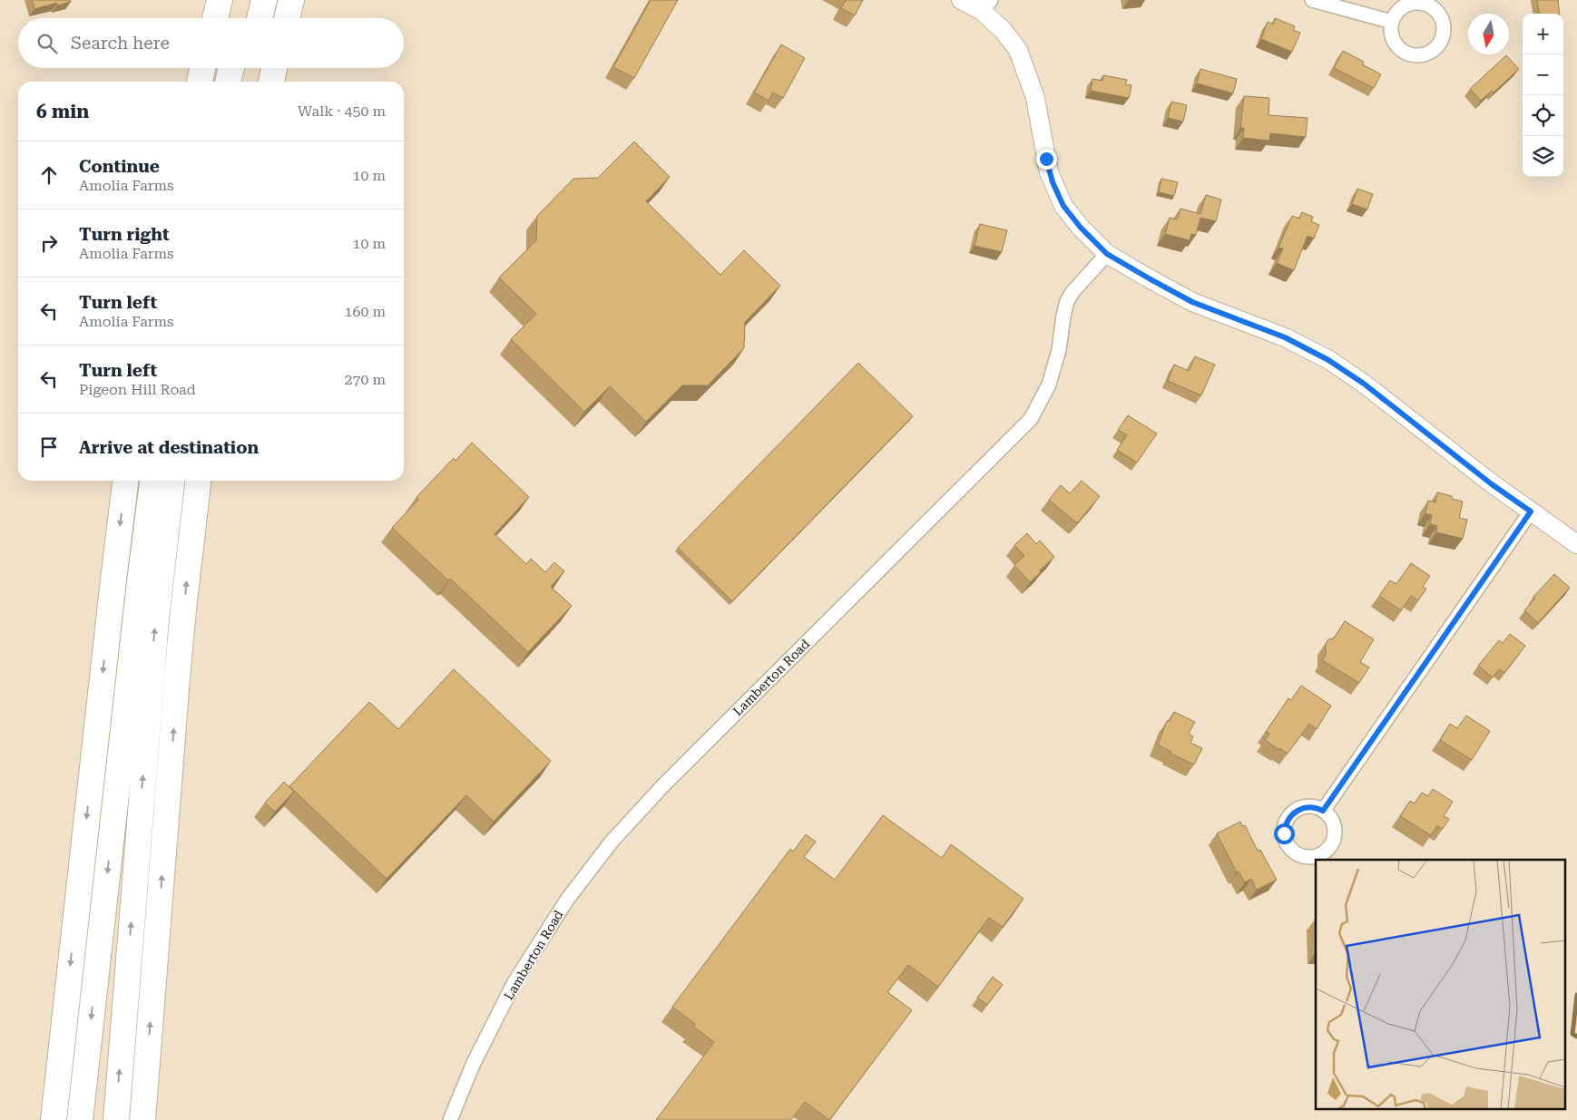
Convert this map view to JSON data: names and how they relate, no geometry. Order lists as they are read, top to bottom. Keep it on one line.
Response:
{"streets":{"street":["Lamberton Road"]},"north":"bottom","page":{"map_buttons":["+","−"],"search":"Search here","heading":["6 min","Walk · 450 m"],"list":[["Continue","Amolia Farms","10 m"],["Turn right","Amolia Farms","10 m"],["Turn left","Amolia Farms","160 m"],["Turn left","Pigeon Hill Road","270 m"],"Arrive at destination"]}}
